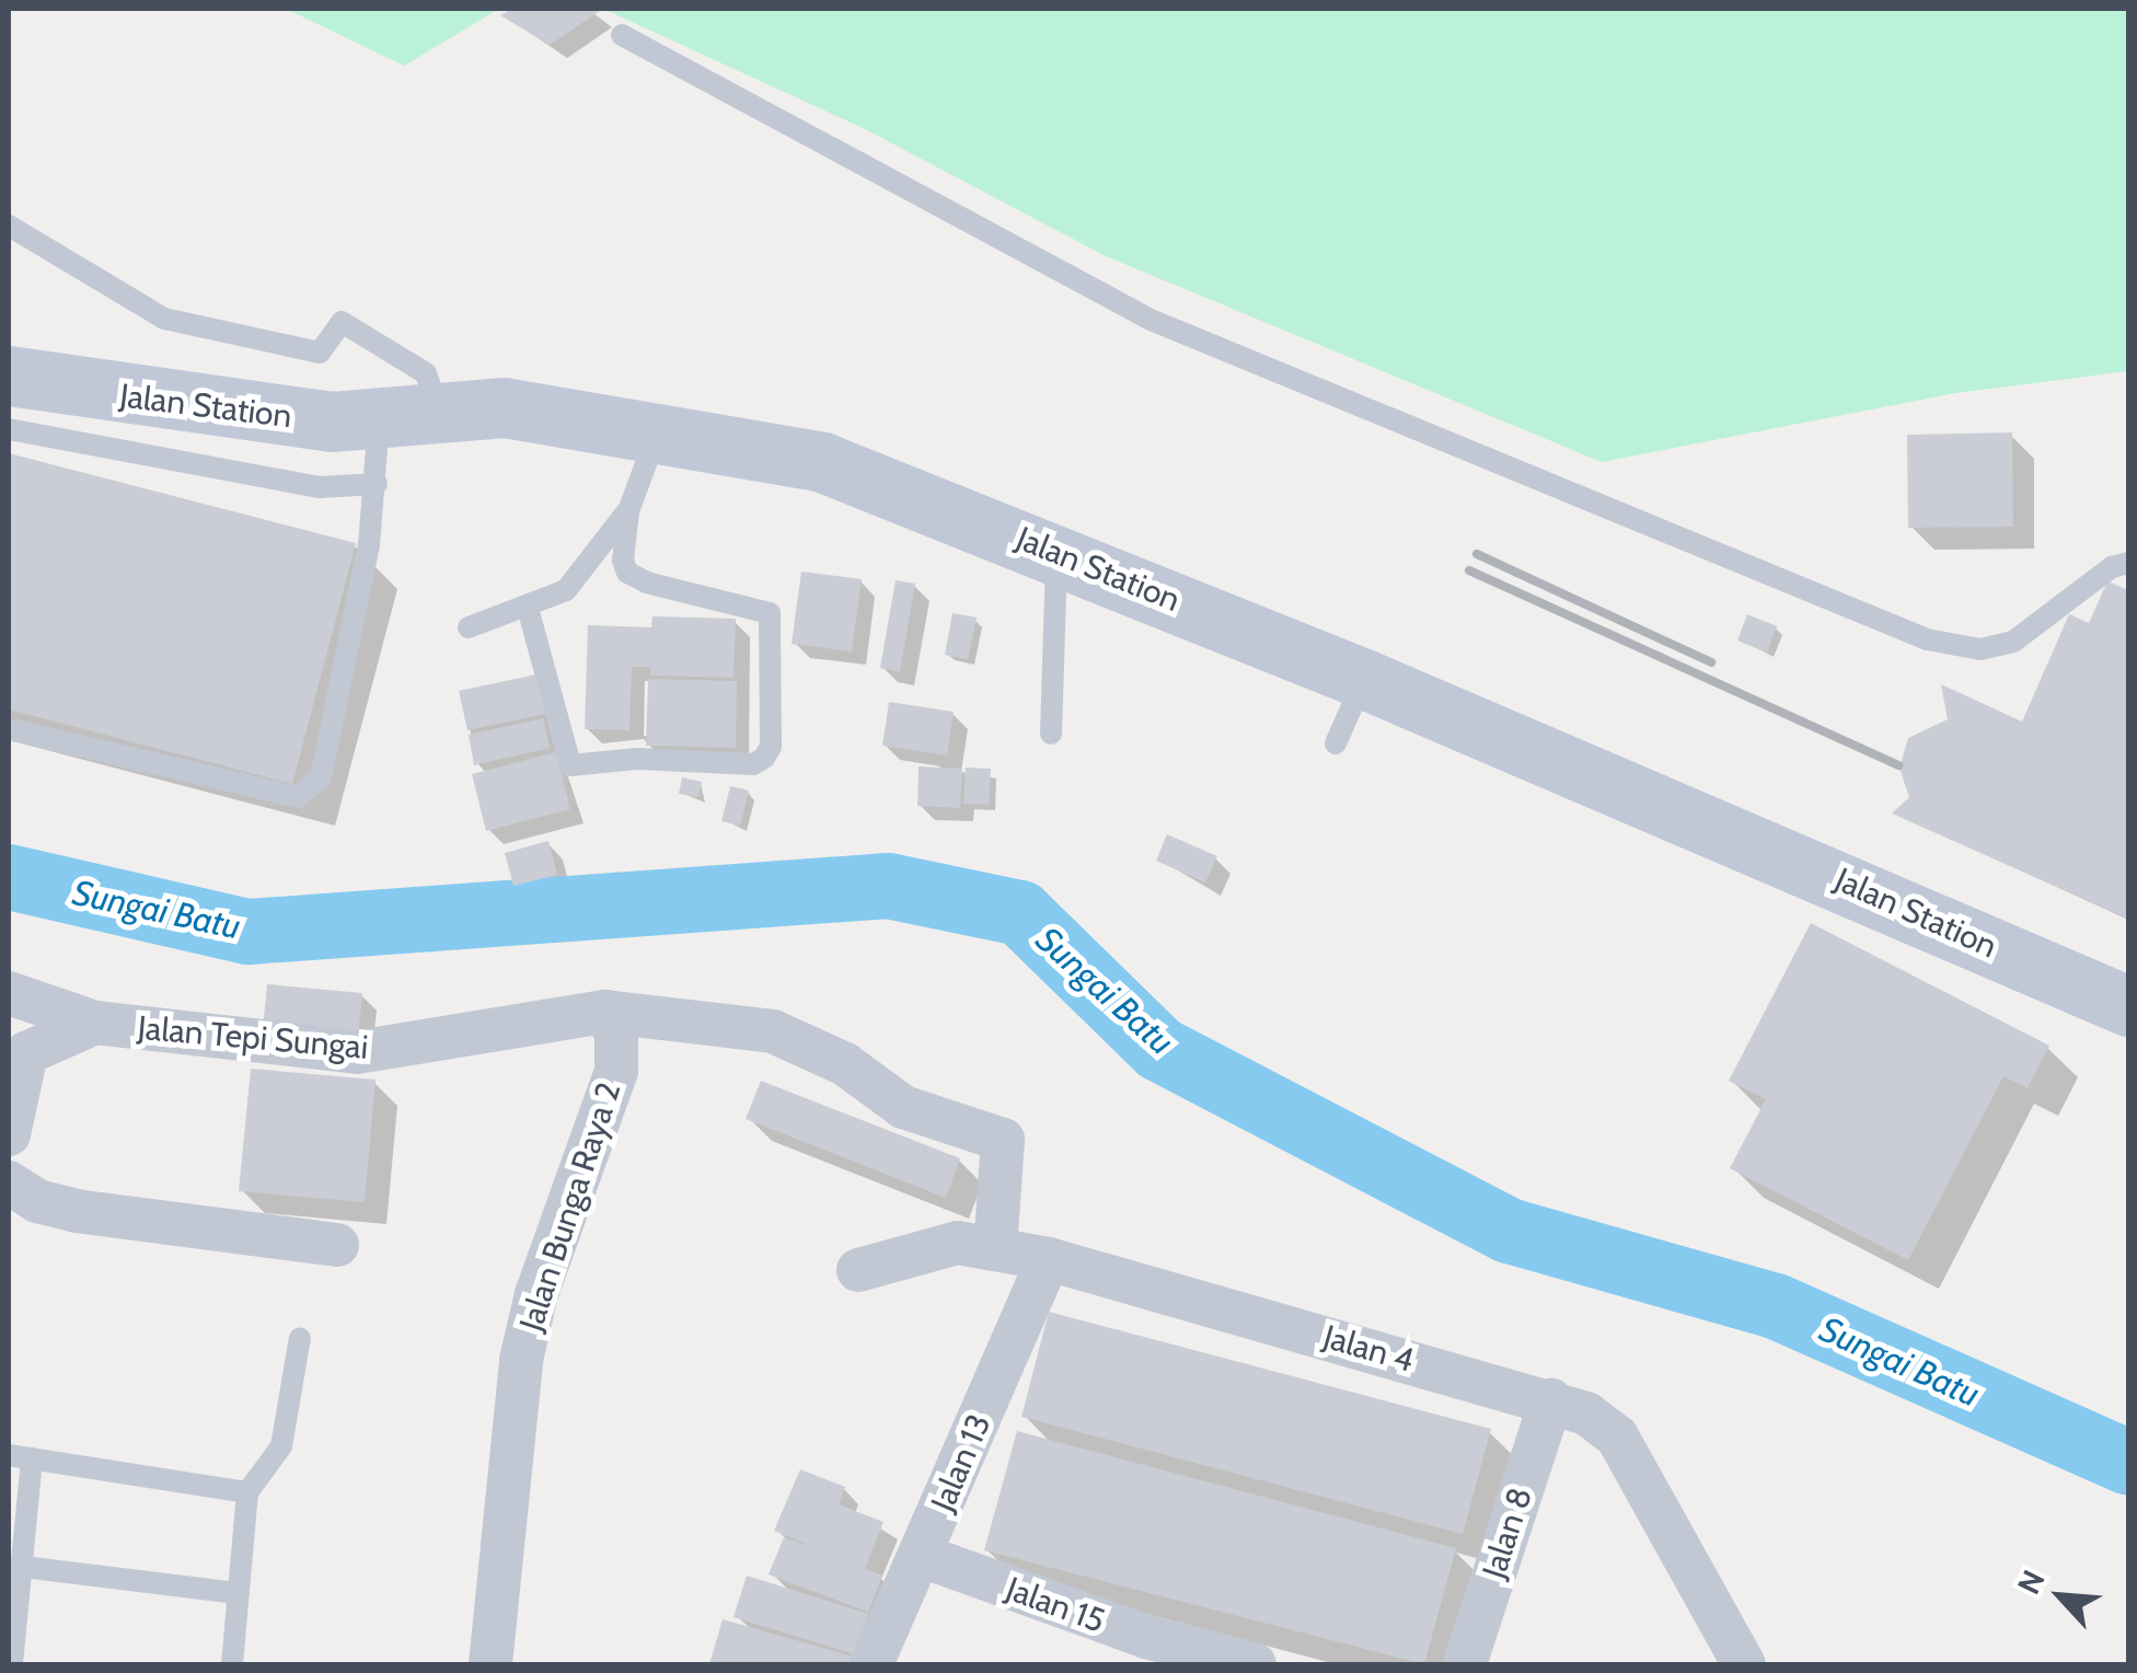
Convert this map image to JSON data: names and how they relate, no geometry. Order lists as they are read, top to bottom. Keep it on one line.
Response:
{"streets":{"street":["Jalan Station","Jalan Tepi Sungai","Jalan Bunga Raya 2","Jalan 4","Jalan 13","Jalan 8","Jalan 15"]},"crossings":[["Jalan Tepi Sungai","Jalan Bunga Raya 2"],["Jalan Tepi Sungai","Jalan 4"],["Jalan 4","Jalan 13"],["Jalan 4","Jalan 8"],["Jalan 13","Jalan 15"]],"water":["Sungai Batu"],"north":"top left"}
